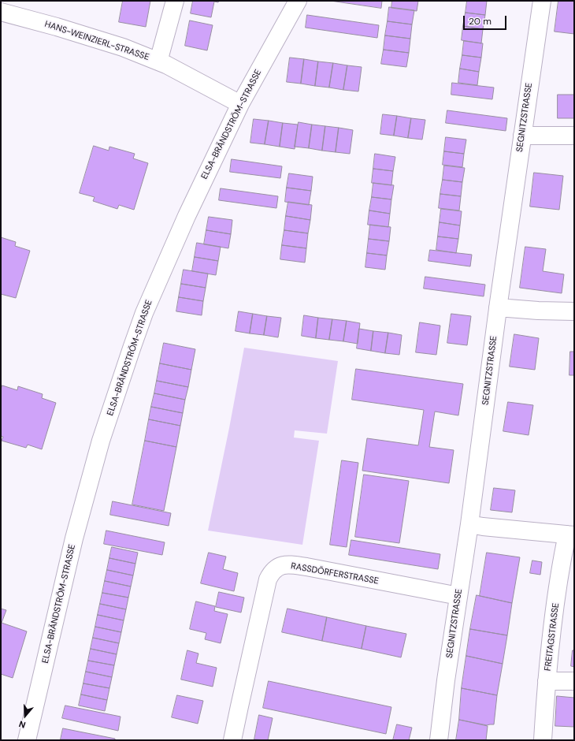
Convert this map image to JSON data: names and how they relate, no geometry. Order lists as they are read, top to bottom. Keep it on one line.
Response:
{"streets":{"street":["HANS-WEINZIERL-STRASSE","SEGNITZSTRASSE","ELSA-BRÄNDSTRÖM-STRASSE","RASSDÖRFERSTRASSE","FREITAGSTRASSE"]},"crossings":[["HANS-WEINZIERL-STRASSE","ELSA-BRÄNDSTRÖM-STRASSE"],["SEGNITZSTRASSE","RASSDÖRFERSTRASSE"]],"scale_bar":"20 m","north":"bottom"}
